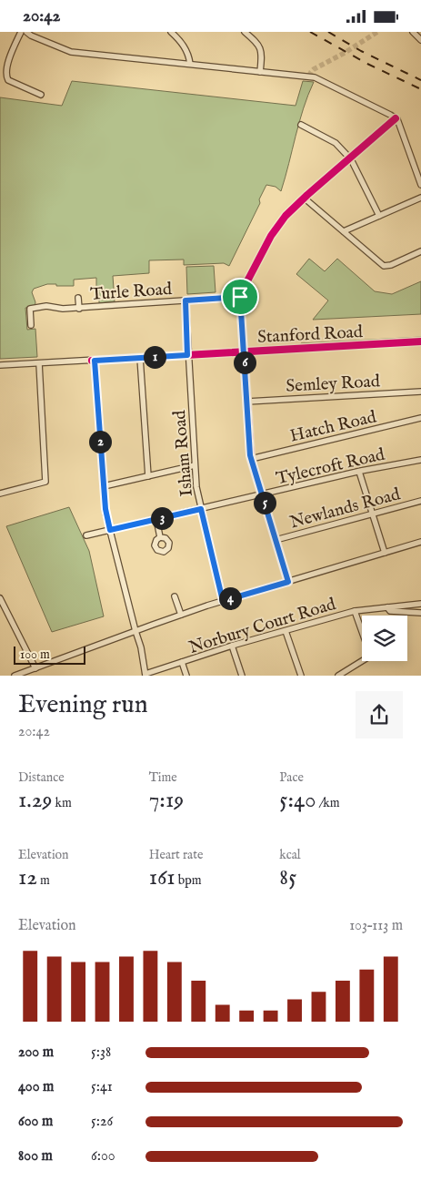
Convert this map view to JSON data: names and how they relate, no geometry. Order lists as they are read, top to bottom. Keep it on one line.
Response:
{"streets":{"street":["Turle Road","Stanford Road","Semley Road","Hatch Road","Isham Road","Tylecroft Road","Newlands Road","Norbury Court Road"]},"crossings":[["Turle Road","Isham Road"],["Stanford Road","Isham Road"],["Isham Road","Tylecroft Road"]],"scale_bar":"100 m","page":{"status":"20:42","pins":["1","6","2","5","3","4"],"scale":"100 m","heading":["Evening run","20:42"],"stats":[["Distance","1.29 km"],["Time","7:19"],["Pace","5:40 /km"],["Elevation","12 m"],["Heart rate","161 bpm"],["kcal","85"]],"chart":["Elevation","103–113 m"],"list":[{"name":"200 m","note":"5:38"},{"name":"400 m","note":"5:41"},{"name":"600 m","note":"5:26"},{"name":"800 m","note":"6:00"}]}}
